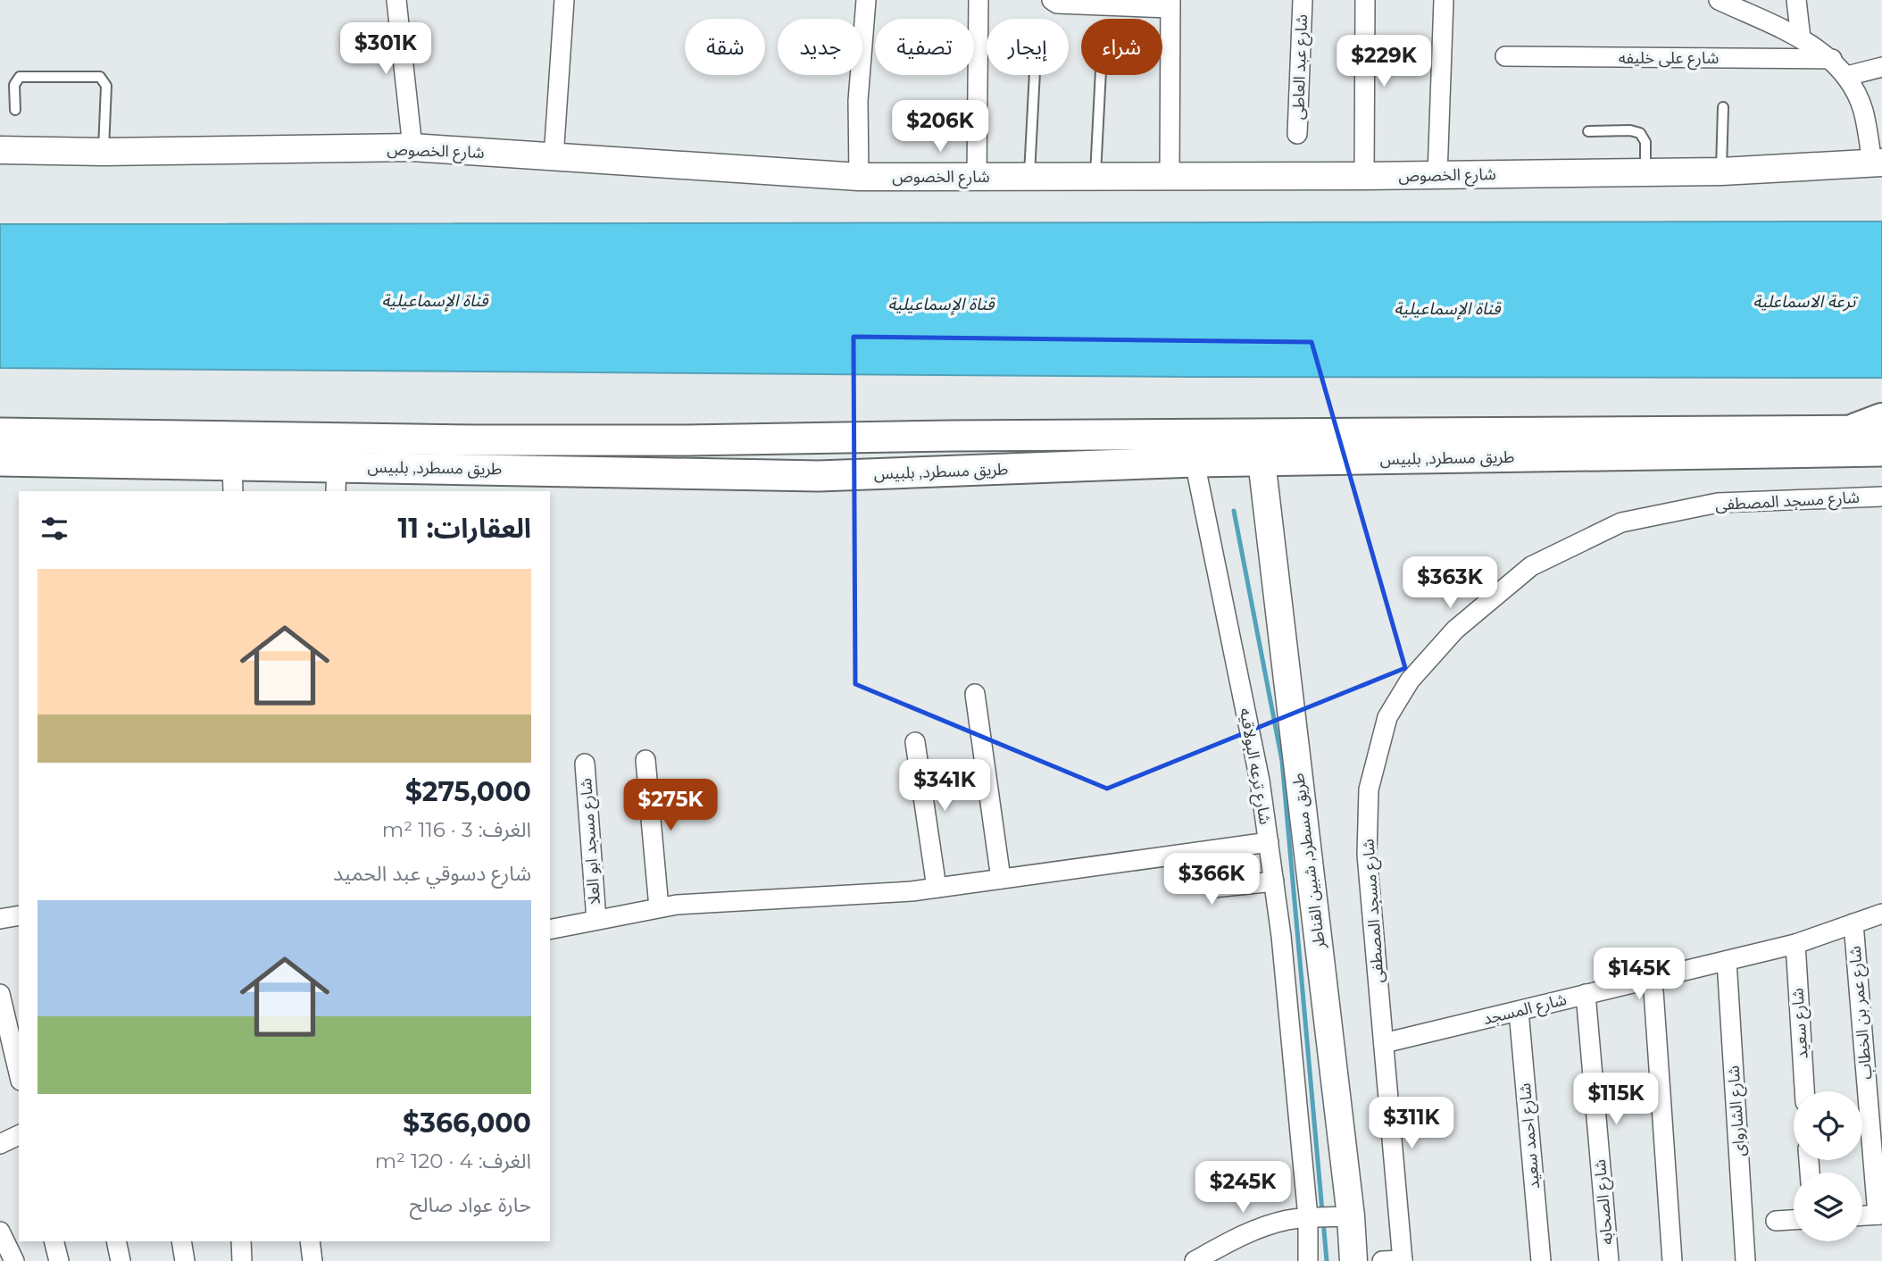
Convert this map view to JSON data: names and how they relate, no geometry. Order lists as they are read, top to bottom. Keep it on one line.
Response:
{"streets":{"main road":["شارع الخصوص","طريق مسطرد, بلبيس","طريق مسطرد, شبين القناطر"],"street":["شارع على خليفه","شارع عبد العاطى","شارع مسجد المصطفى","شارع ترعه البولاقيه","شارع مسجد ابو العلا","شارع المسجد","شارع عمر بن الخطاب","شارع سعيد","شارع الشارواى","شارع احمد سعيد","شارع الصحابه"]},"crossings":[["طريق مسطرد, بلبيس","شارع ترعه البولاقيه"],["طريق مسطرد, بلبيس","طريق مسطرد, شبين القناطر"],["شارع مسجد المصطفى","شارع المسجد"],["شارع المسجد","شارع عمر بن الخطاب"],["شارع المسجد","شارع سعيد"],["شارع المسجد","شارع الشارواى"],["شارع المسجد","شارع احمد سعيد"],["شارع المسجد","شارع الصحابه"]],"water":["قناة الإسماعيلية","ترعة الاسماعلية"],"page":{"chip":["شراء","إيجار","تصفية","جديد","شقة"],"price":["$301K","$229K","$206K","$363K","$341K","$275K","$366K","$145K","$115K","$311K","$245K"],"heading":"العقارات: 11","list":[{"name":"$275,000","note":"الغرف: 3 · 116 m² · شارع دسوقي عبد الحميد"},{"name":"$366,000","note":"الغرف: 4 · 120 m² · حارة عواد صالح"}]}}
